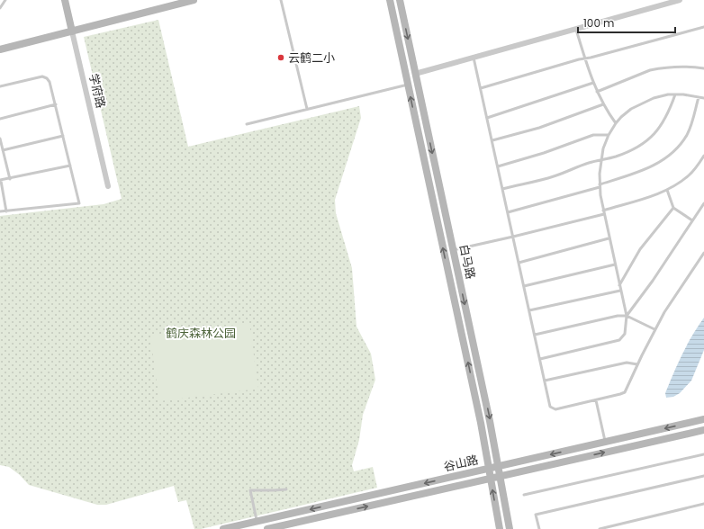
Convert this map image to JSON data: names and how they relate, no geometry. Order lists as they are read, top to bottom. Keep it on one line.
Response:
{"streets":{"street":["学府路","白马路","谷山路"]},"crossings":[["白马路","谷山路"]],"parks":["鹤庆森林公园"],"places":["云鹤二小"],"scale_bar":"100 m"}
